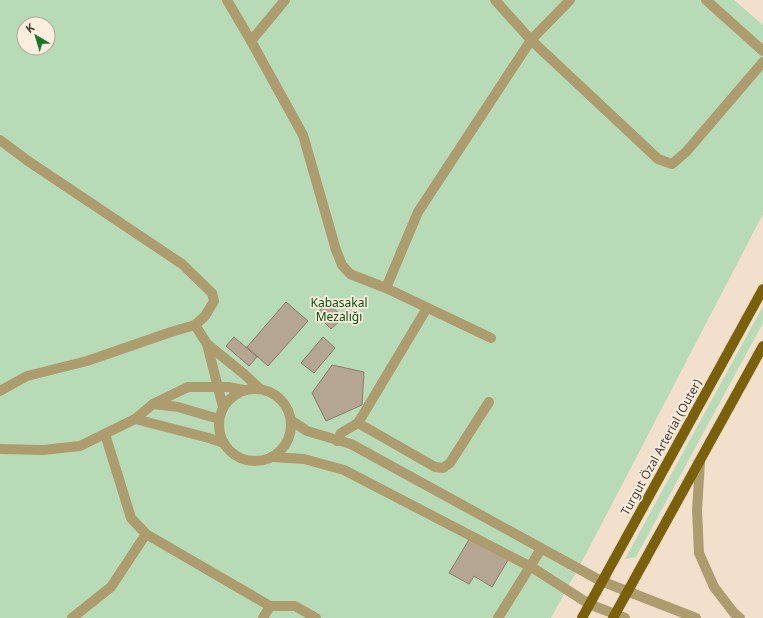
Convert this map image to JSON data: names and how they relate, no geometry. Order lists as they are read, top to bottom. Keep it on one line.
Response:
{"streets":{"main road":["Turgut Özal Arterial (Outer)"]},"parks":["Kabasakal Mezalığı"],"north":"top left"}
